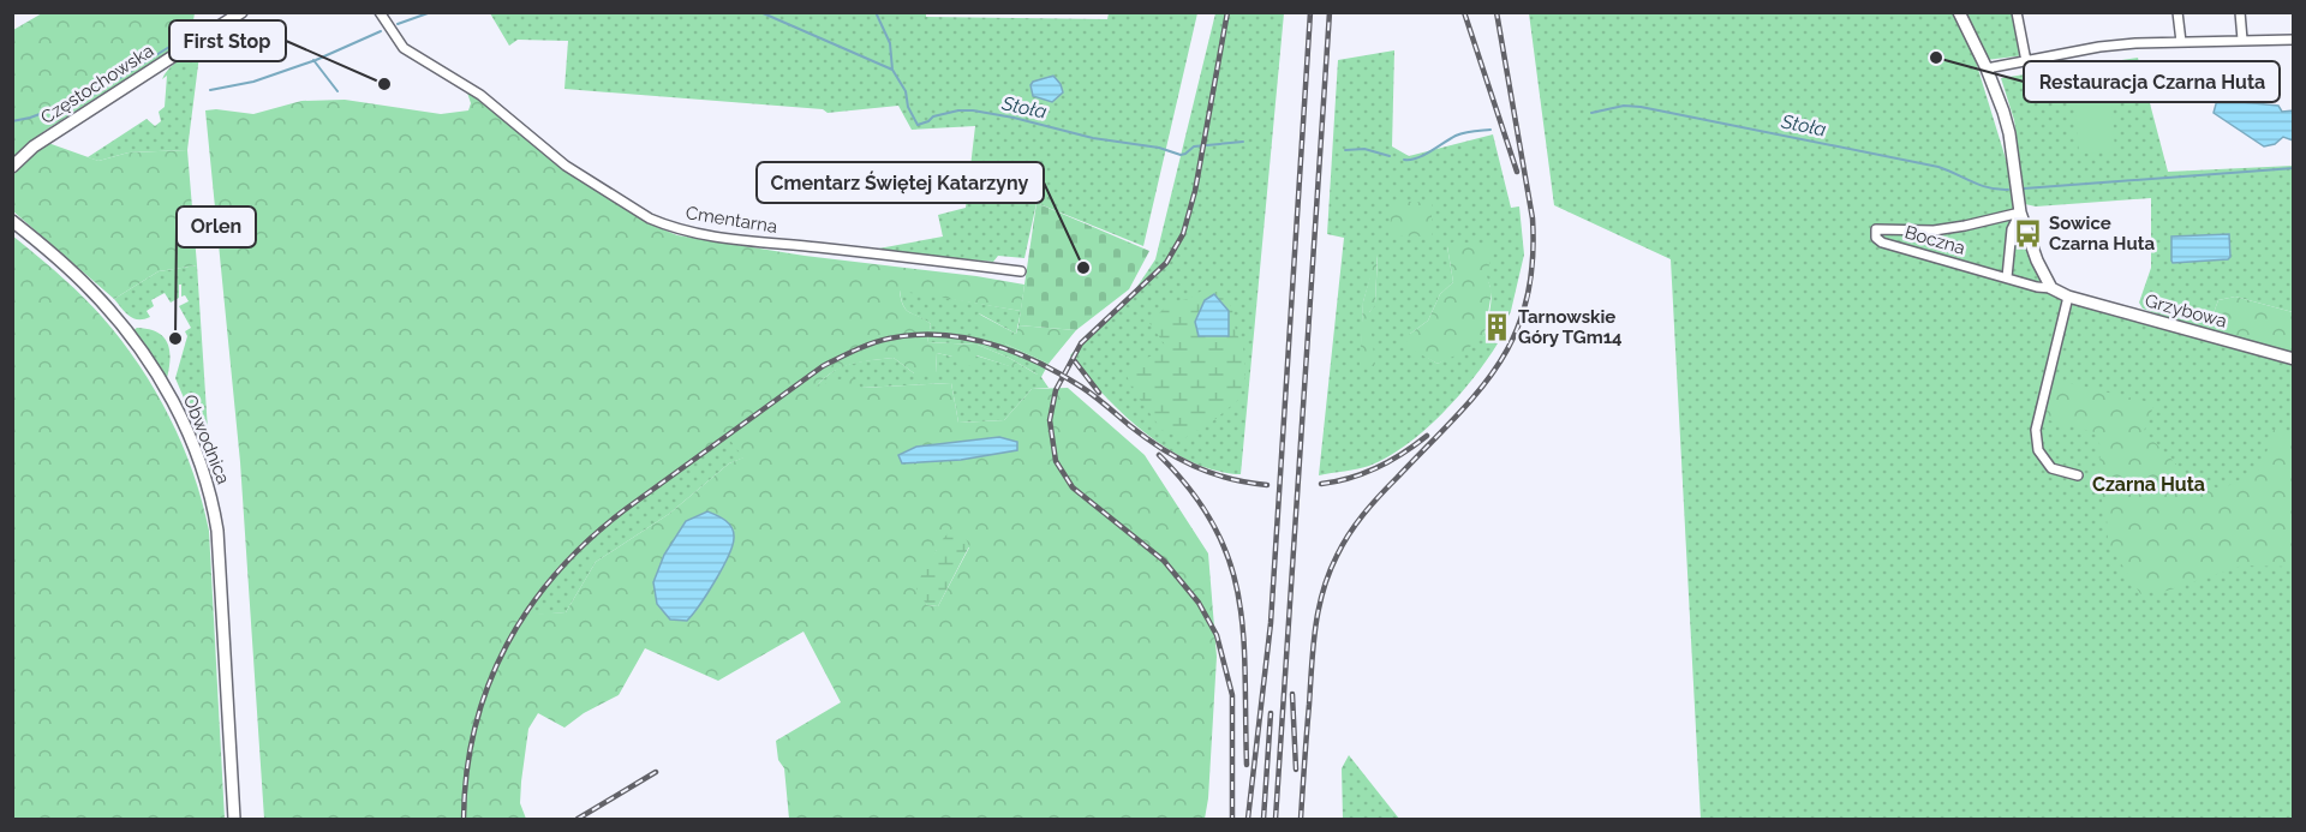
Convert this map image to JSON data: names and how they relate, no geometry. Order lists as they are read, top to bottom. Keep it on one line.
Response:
{"streets":{"street":["Częstochowska","Cmentarna","Boczna","Grzybowa","Obwodnica"]},"crossings":[["Boczna","Grzybowa"]],"districts":["Czarna Huta"],"water":["Stoła"],"places":{"other":["Restauracja Czarna Huta","First Stop","Cmentarz Świętej Katarzyny","Orlen"],"bus stop":["Sowice Czarna Huta"],"building":["Tarnowskie Góry TGm14"]}}
